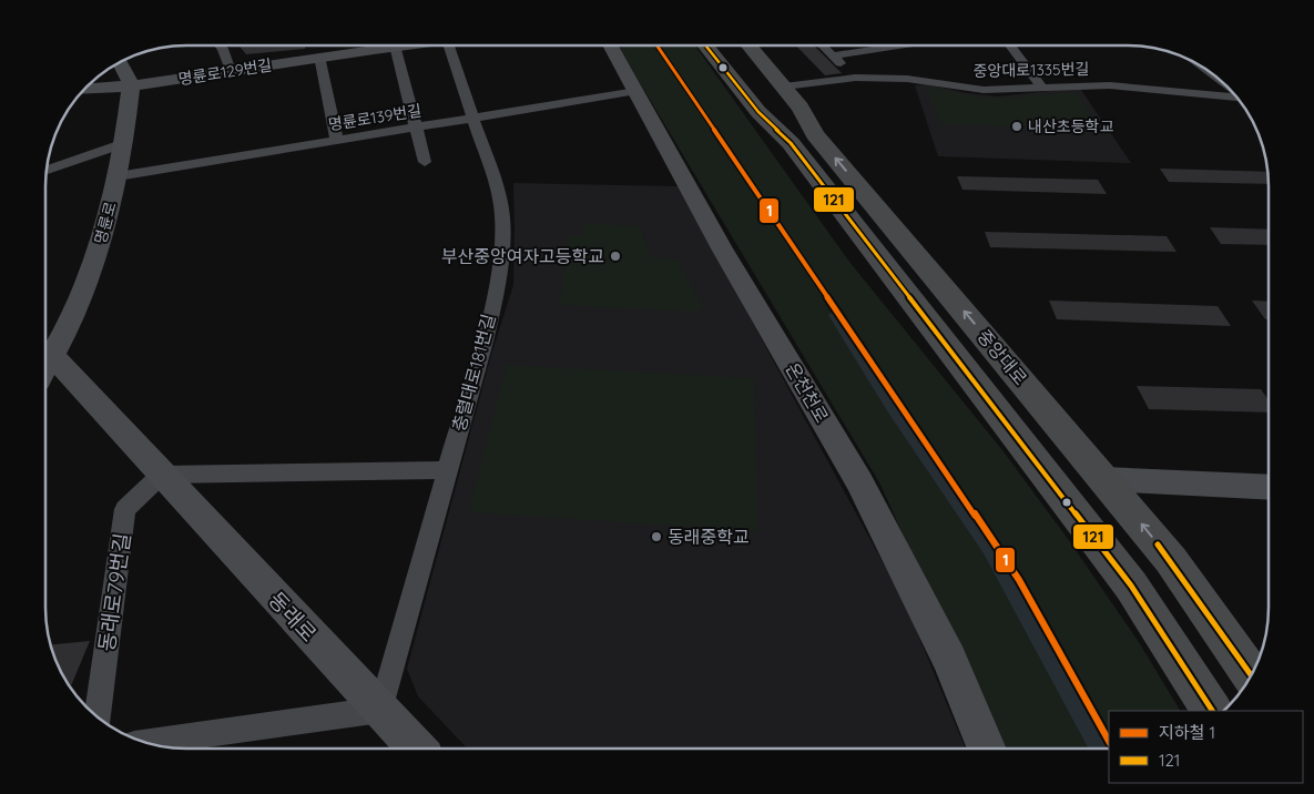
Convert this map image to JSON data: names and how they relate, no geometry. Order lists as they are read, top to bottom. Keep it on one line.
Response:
{"streets":{"main road":["중앙대로"],"street":["중앙대로1335번길","명륜로129번길","명륜로139번길","명륜로","충렬대로181번길","온천천로","동래로79번길","동래로"]},"crossings":[["명륜로129번길","명륜로"],["명륜로139번길","명륜로"],["명륜로139번길","충렬대로181번길"],["명륜로139번길","온천천로"],["충렬대로181번길","동래로"],["동래로79번길","동래로"]],"places":["내산초등학교","부산중앙여자고등학교","동래중학교"],"lines":["metro line 1","transit line 121"],"legend":["지하철 1","121"]}
